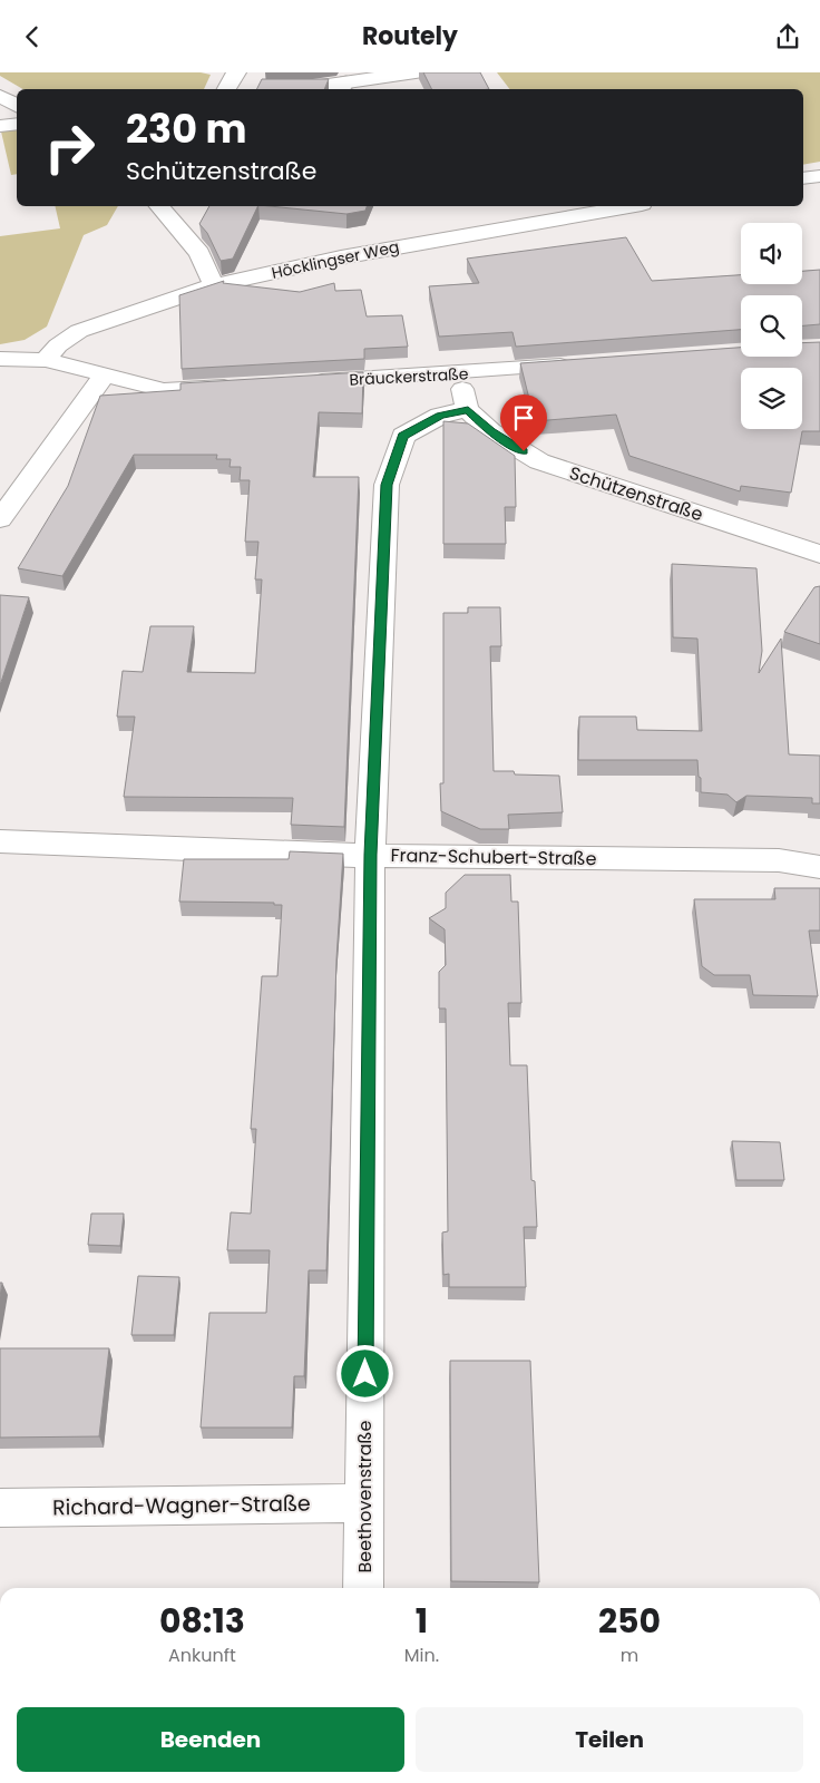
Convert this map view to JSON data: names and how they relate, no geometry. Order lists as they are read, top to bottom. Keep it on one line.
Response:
{"streets":{"street":["Höcklingser Weg","Bräuckerstraße","Schützenstraße","Franz-Schubert-Straße","Beethovenstraße","Richard-Wagner-Straße"]},"crossings":[["Schützenstraße","Beethovenstraße"],["Franz-Schubert-Straße","Beethovenstraße"],["Beethovenstraße","Richard-Wagner-Straße"]],"page":{"header":"Routely","turn":["230 m","Schützenstraße"],"eta":["08:13","Ankunft","1","Min.","250","m"],"buttons":["Beenden","Teilen"]}}
